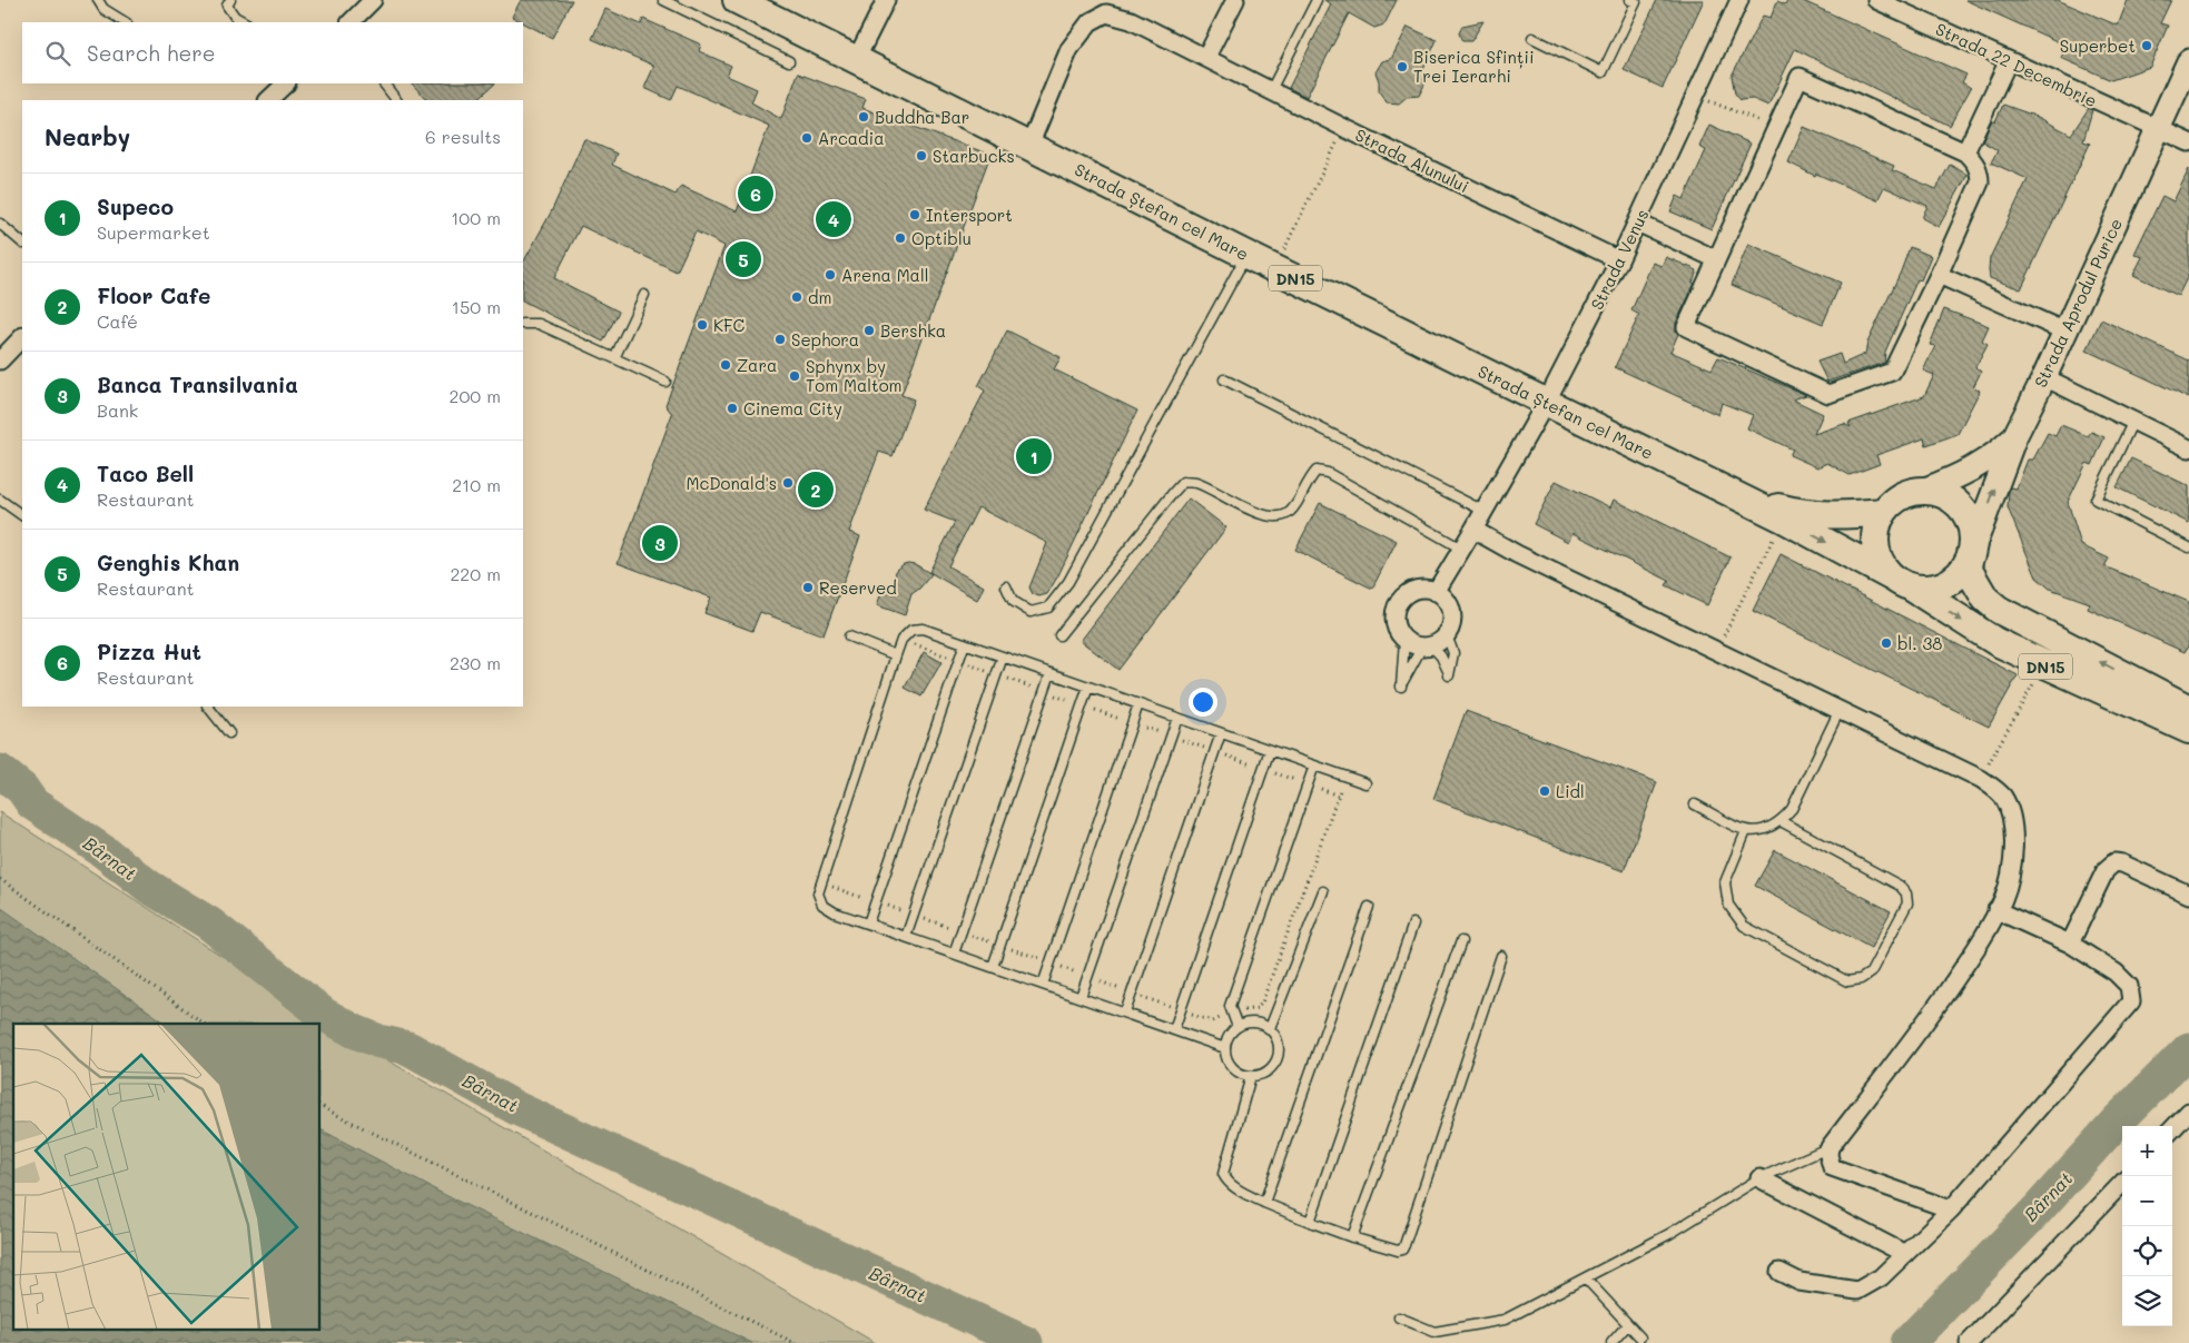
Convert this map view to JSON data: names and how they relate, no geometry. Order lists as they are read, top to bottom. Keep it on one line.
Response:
{"streets":{"main road":["Strada Ștefan cel Mare","DN15"],"street":["Strada 22 Decembrie","Strada Alunului","Strada Venus","Strada Aprodul Purice"]},"crossings":[["Strada 22 Decembrie","Strada Aprodul Purice"],["Strada Alunului","Strada Ștefan cel Mare"],["Strada Alunului","Strada Venus"],["Strada Ștefan cel Mare","Strada Venus"],["Strada Ștefan cel Mare","DN15"],["DN15","Strada Aprodul Purice"]],"water":["Bârnat"],"places":["Superbet","Biserica Sfinții Trei Ierarhi","Buddha Bar","Arcadia","Starbucks","Intersport","Optiblu","Arena Mall","dm","KFC","Bershka","Sephora","Zara","Sphynx by Tom Maltom","Cinema City","McDonald's","Reserved","bl. 38","Lidl"],"page":{"search":"Search here","heading":["Nearby","6 results"],"list":[{"mark":"1","name":"Supeco","note":"Supermarket","value":"100 m"},{"mark":"2","name":"Floor Cafe","note":"Café","value":"150 m"},{"mark":"3","name":"Banca Transilvania","note":"Bank","value":"200 m"},{"mark":"4","name":"Taco Bell","note":"Restaurant","value":"210 m"},{"mark":"5","name":"Genghis Khan","note":"Restaurant","value":"220 m"},{"mark":"6","name":"Pizza Hut","note":"Restaurant","value":"230 m"}],"pins":["6","4","5","1","2","3"],"map_buttons":["+","−"]}}
